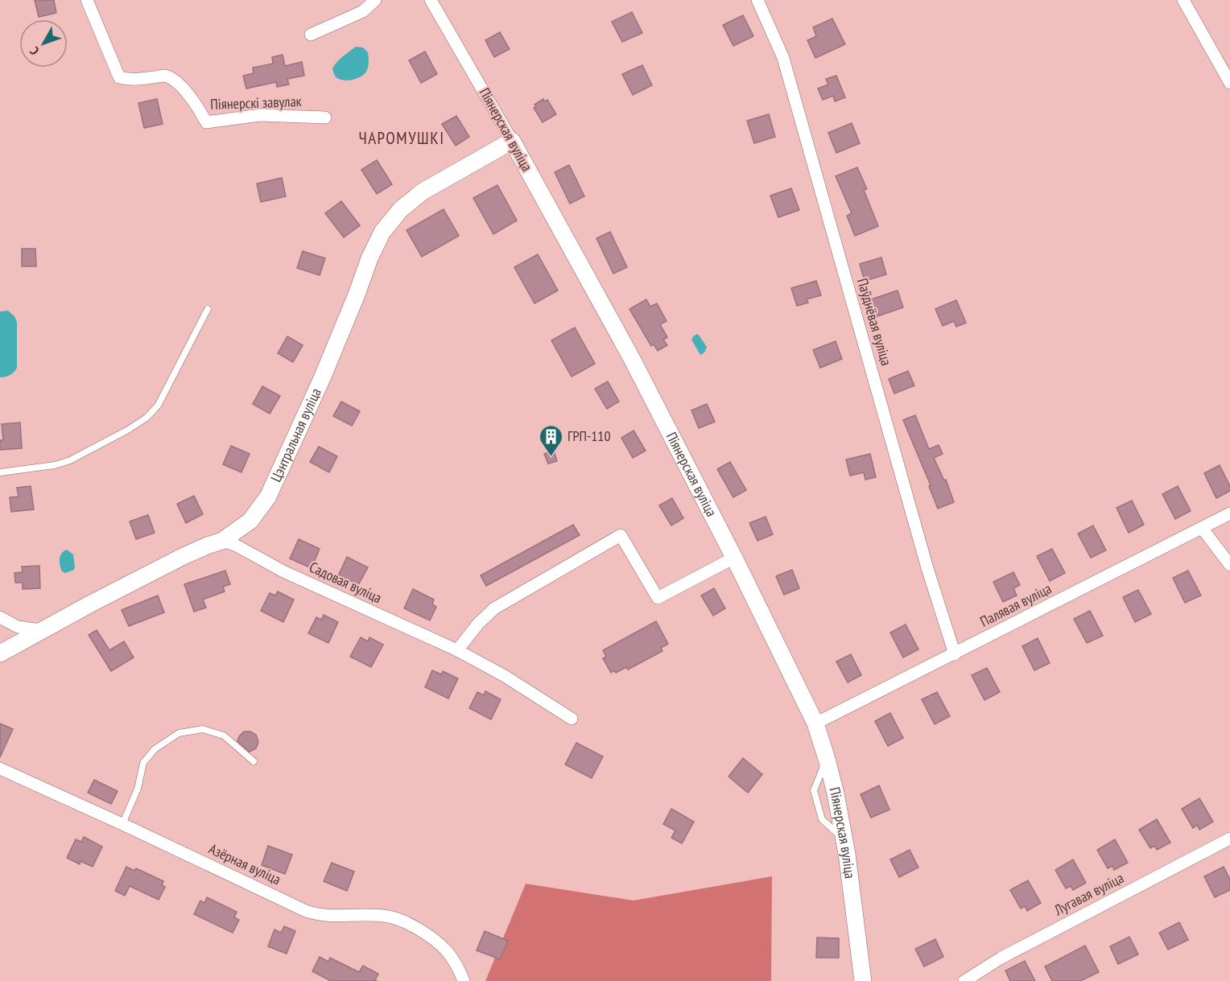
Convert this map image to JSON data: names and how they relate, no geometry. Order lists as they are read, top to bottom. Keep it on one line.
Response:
{"streets":{"street":["Піянерскі завулак","Піянерская вуліца","Паўднёвая вуліца","Цэнтральная вуліца","Садовая вуліца","Палявая вуліца","Азёрная вуліца","Лугавая вуліца"]},"crossings":[["Піянерская вуліца","Цэнтральная вуліца"],["Піянерская вуліца","Палявая вуліца"],["Паўднёвая вуліца","Палявая вуліца"],["Цэнтральная вуліца","Садовая вуліца"]],"districts":["ЧАРОМУШКІ"],"places":{"building":["ГРП-110"]},"north":"bottom left"}
